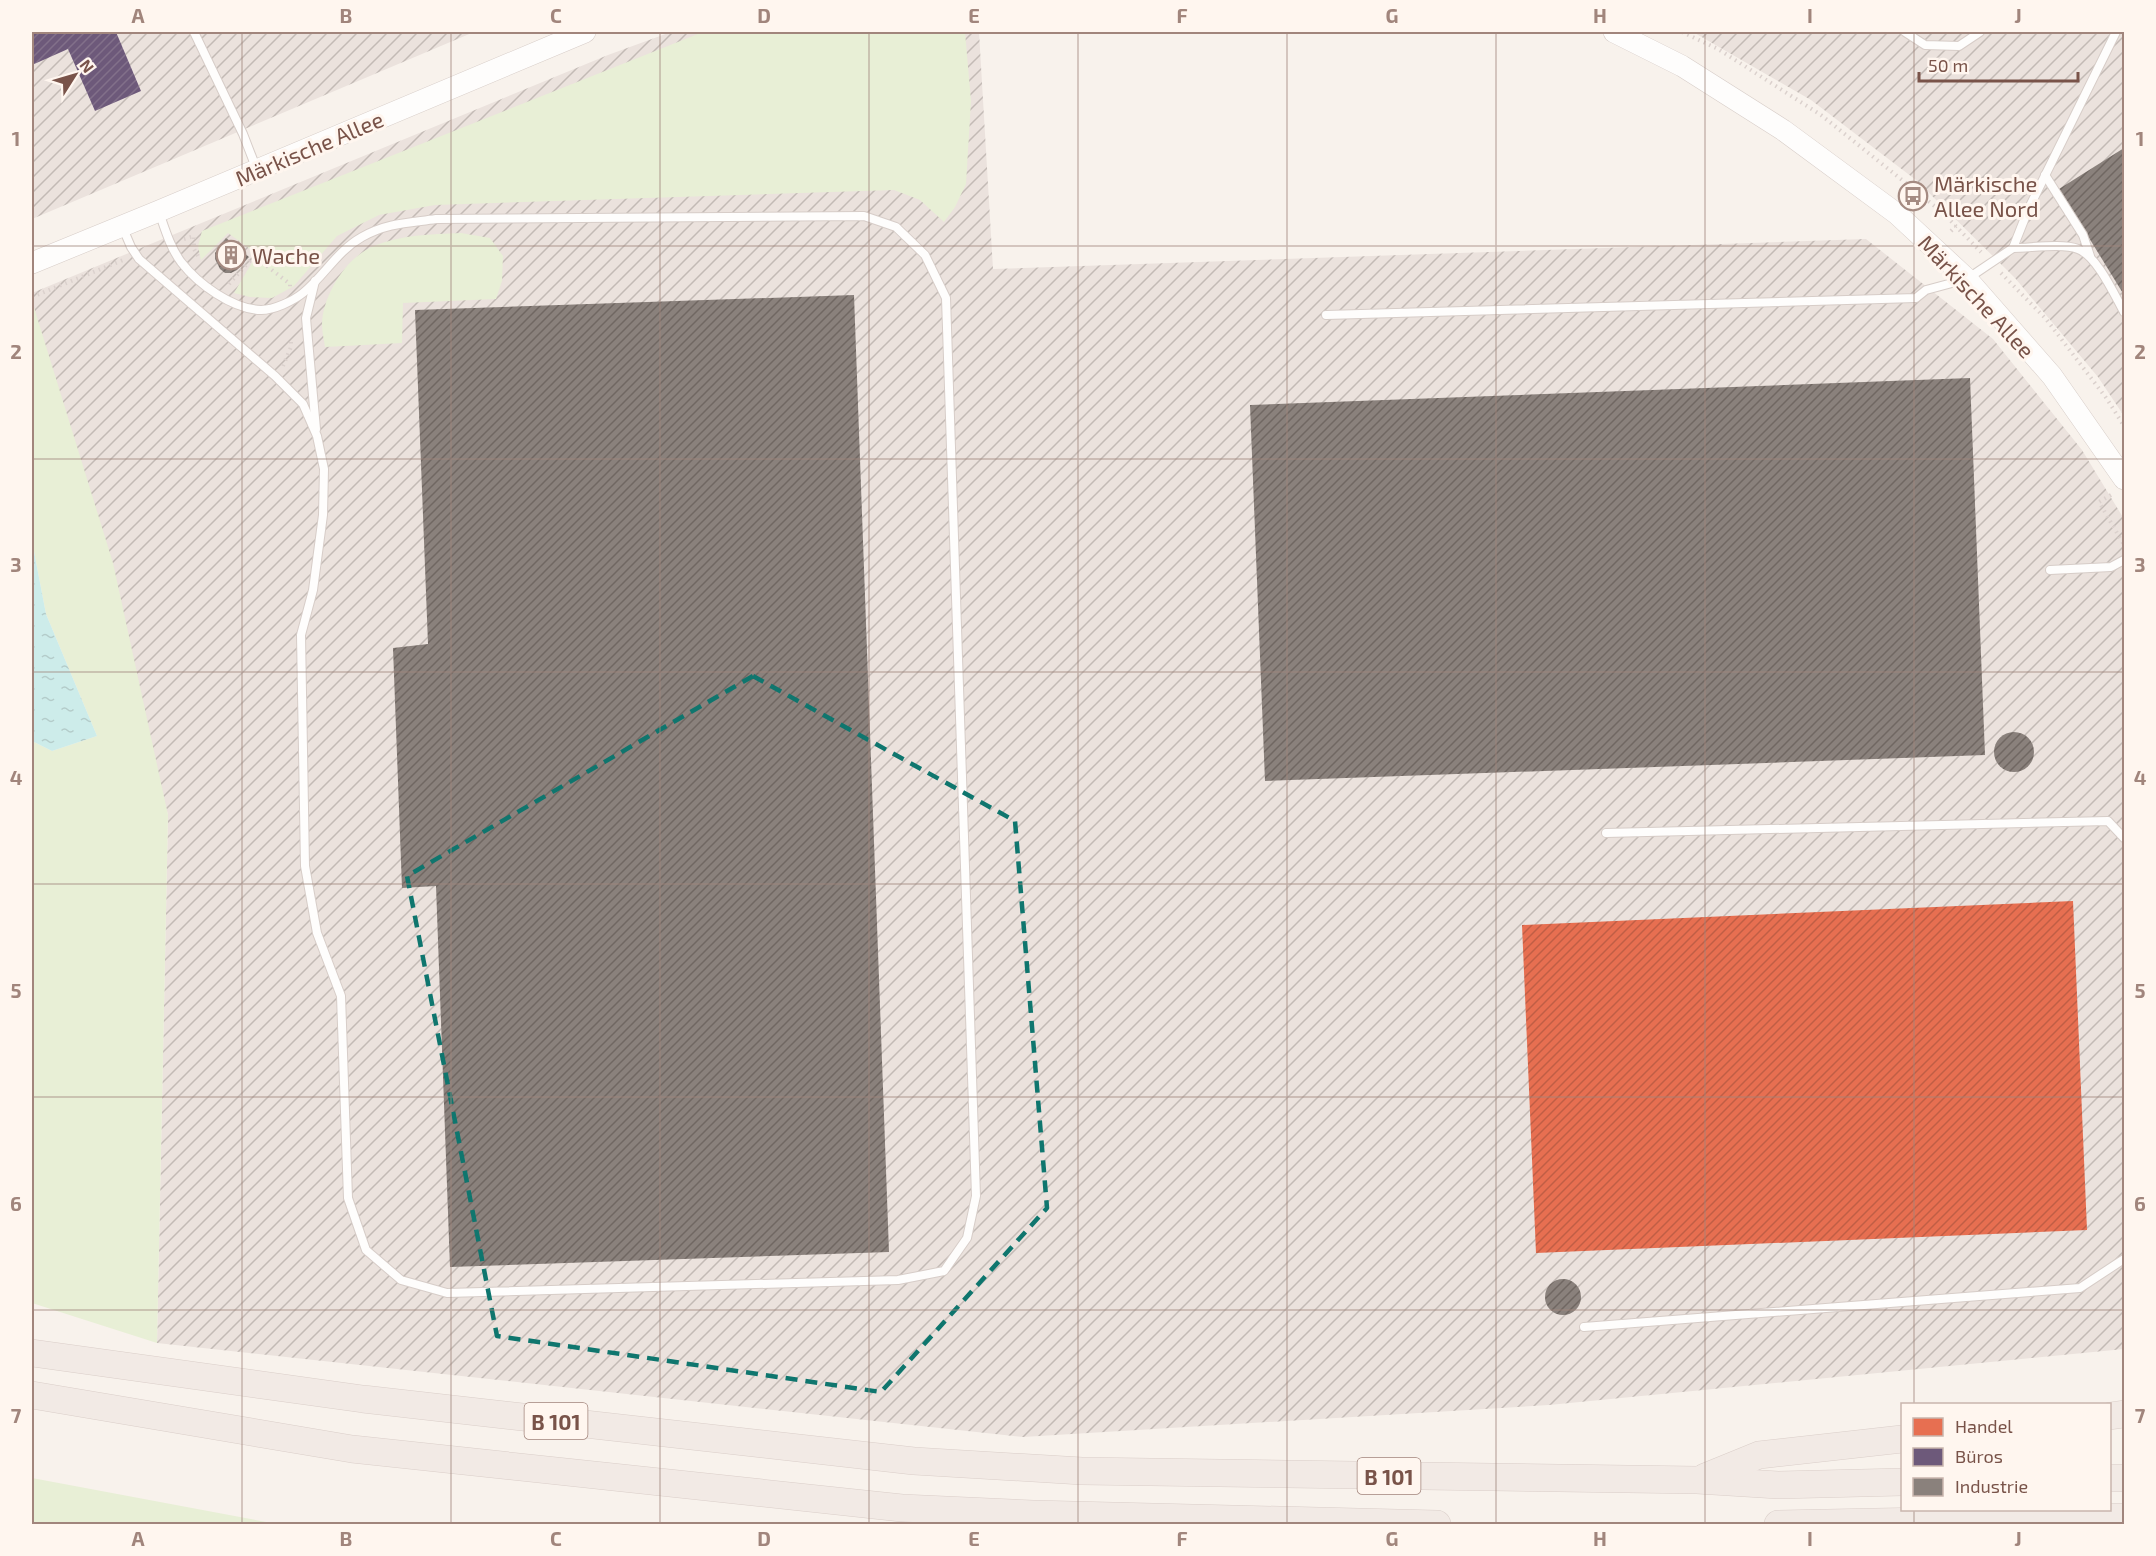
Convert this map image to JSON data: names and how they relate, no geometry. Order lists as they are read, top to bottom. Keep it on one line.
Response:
{"streets":{"highway":["B 101"],"street":["Märkische Allee"]},"places":{"bus stop":["Märkische Allee Nord"],"building":["Wache"]},"legend":["Handel","Büros","Industrie"],"scale_bar":"50 m","north":"top right","grid":{"columns":["A","B","C","D","E","F","G","H","I","J"],"rows":["1","2","3","4","5","6","7"]}}
